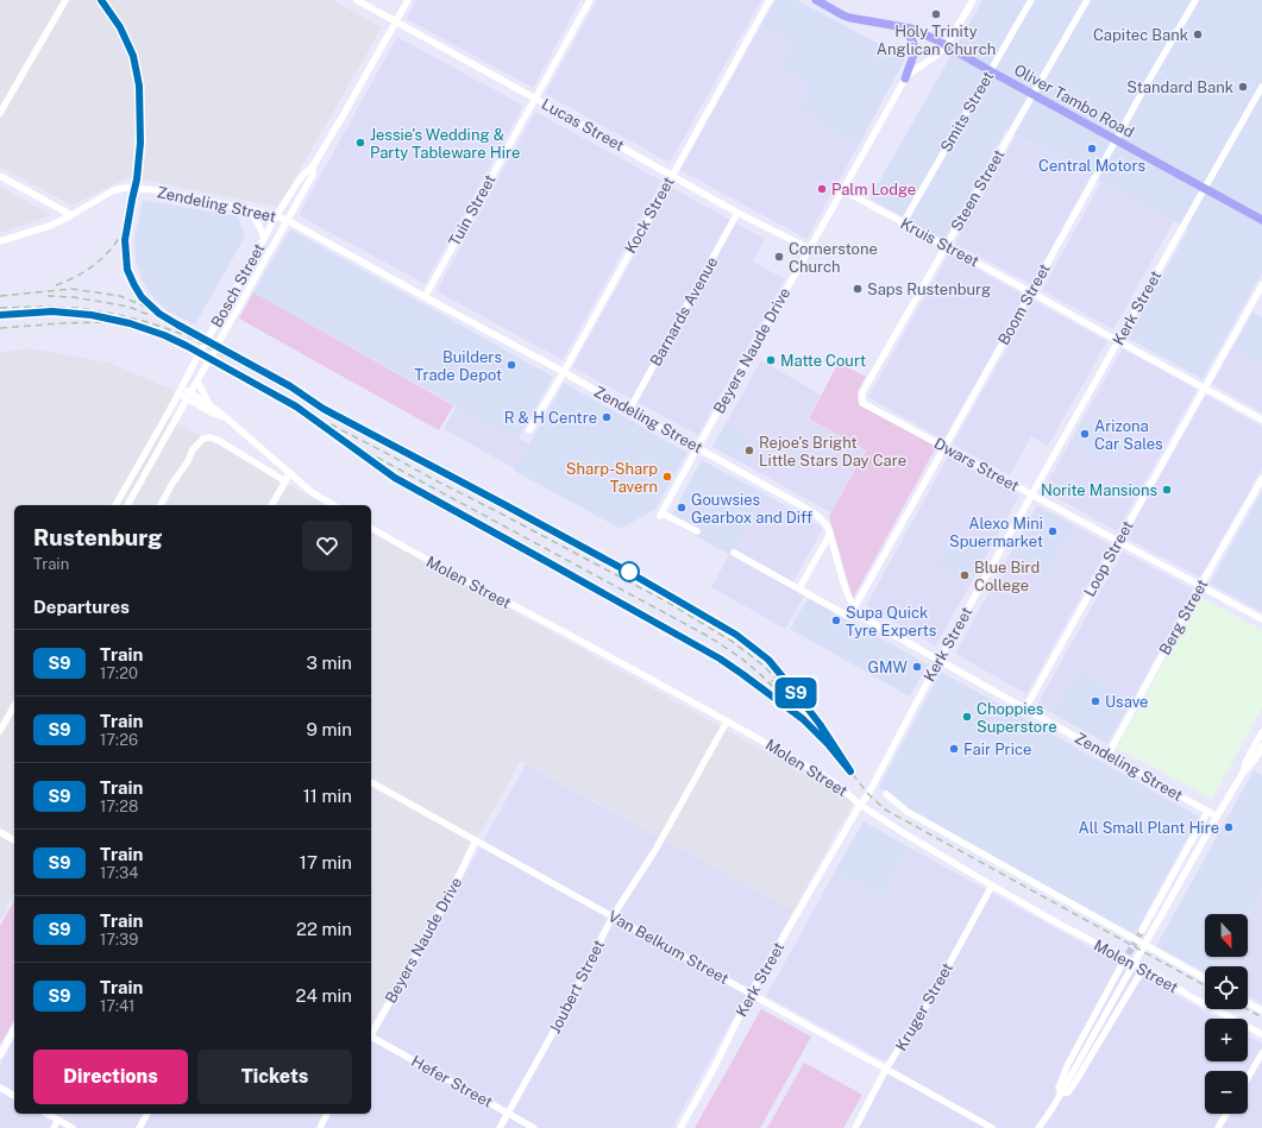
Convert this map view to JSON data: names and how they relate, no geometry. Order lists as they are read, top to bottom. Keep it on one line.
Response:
{"streets":{"main road":["Oliver Tambo Road"],"street":["Smits Street","Lucas Street","Steen Street","Zendeling Street","Tuin Street","Kock Street","Kruis Street","Bosch Street","Boom Street","Kerk Street","Barnards Avenue","Beyers Naude Drive","Dwars Street","Loop Street","Molen Street","Berg Street","Van Belkum Street","Joubert Street","Kruger Street","Hefer Street"]},"crossings":[["Oliver Tambo Road","Smits Street"],["Oliver Tambo Road","Steen Street"],["Oliver Tambo Road","Boom Street"],["Oliver Tambo Road","Kerk Street"],["Oliver Tambo Road","Beyers Naude Drive"],["Smits Street","Kruis Street"],["Lucas Street","Tuin Street"],["Lucas Street","Kock Street"],["Lucas Street","Bosch Street"],["Lucas Street","Barnards Avenue"],["Lucas Street","Beyers Naude Drive"],["Steen Street","Kruis Street"],["Steen Street","Dwars Street"],["Zendeling Street","Tuin Street"],["Zendeling Street","Kock Street"],["Zendeling Street","Bosch Street"],["Zendeling Street","Boom Street"],["Zendeling Street","Kerk Street"],["Zendeling Street","Barnards Avenue"],["Zendeling Street","Beyers Naude Drive"],["Zendeling Street","Loop Street"],["Zendeling Street","Berg Street"],["Kruis Street","Boom Street"],["Kruis Street","Kerk Street"],["Kruis Street","Beyers Naude Drive"],["Kruis Street","Loop Street"],["Boom Street","Dwars Street"],["Kerk Street","Dwars Street"],["Kerk Street","Molen Street"],["Kerk Street","Van Belkum Street"],["Beyers Naude Drive","Van Belkum Street"],["Dwars Street","Loop Street"],["Dwars Street","Berg Street"],["Molen Street","Joubert Street"],["Molen Street","Kruger Street"],["Van Belkum Street","Joubert Street"],["Van Belkum Street","Kruger Street"],["Joubert Street","Hefer Street"]],"places":["Holy Trinity Anglican Church","Capitec Bank","Standard Bank","Jessie's Wedding & Party Tableware Hire","Central Motors","Palm Lodge","Cornerstone Church","Saps Rustenburg","Matte Court","Builders Trade Depot","R & H Centre","Arizona Car Sales","Rejoe's Bright Little Stars Day Care","Sharp-Sharp Tavern","Norite Mansions","Gouwsies Gearbox and Diff","Alexo Mini Spuermarket","Blue Bird College","Supa Quick Tyre Experts","GMW","Usave","Choppies Superstore","Fair Price","All Small Plant Hire"],"north":"bottom","page":{"on_map":"S9","heading":[["Rustenburg","Train"],"Departures"],"list":[{"mark":"S9","name":"Train","note":"17:20","value":"3 min"},{"mark":"S9","name":"Train","note":"17:26","value":"9 min"},{"mark":"S9","name":"Train","note":"17:28","value":"11 min"},{"mark":"S9","name":"Train","note":"17:34","value":"17 min"},{"mark":"S9","name":"Train","note":"17:39","value":"22 min"},{"mark":"S9","name":"Train","note":"17:41","value":"24 min"}],"map_buttons":["+","−"],"buttons":["Directions","Tickets"]}}
